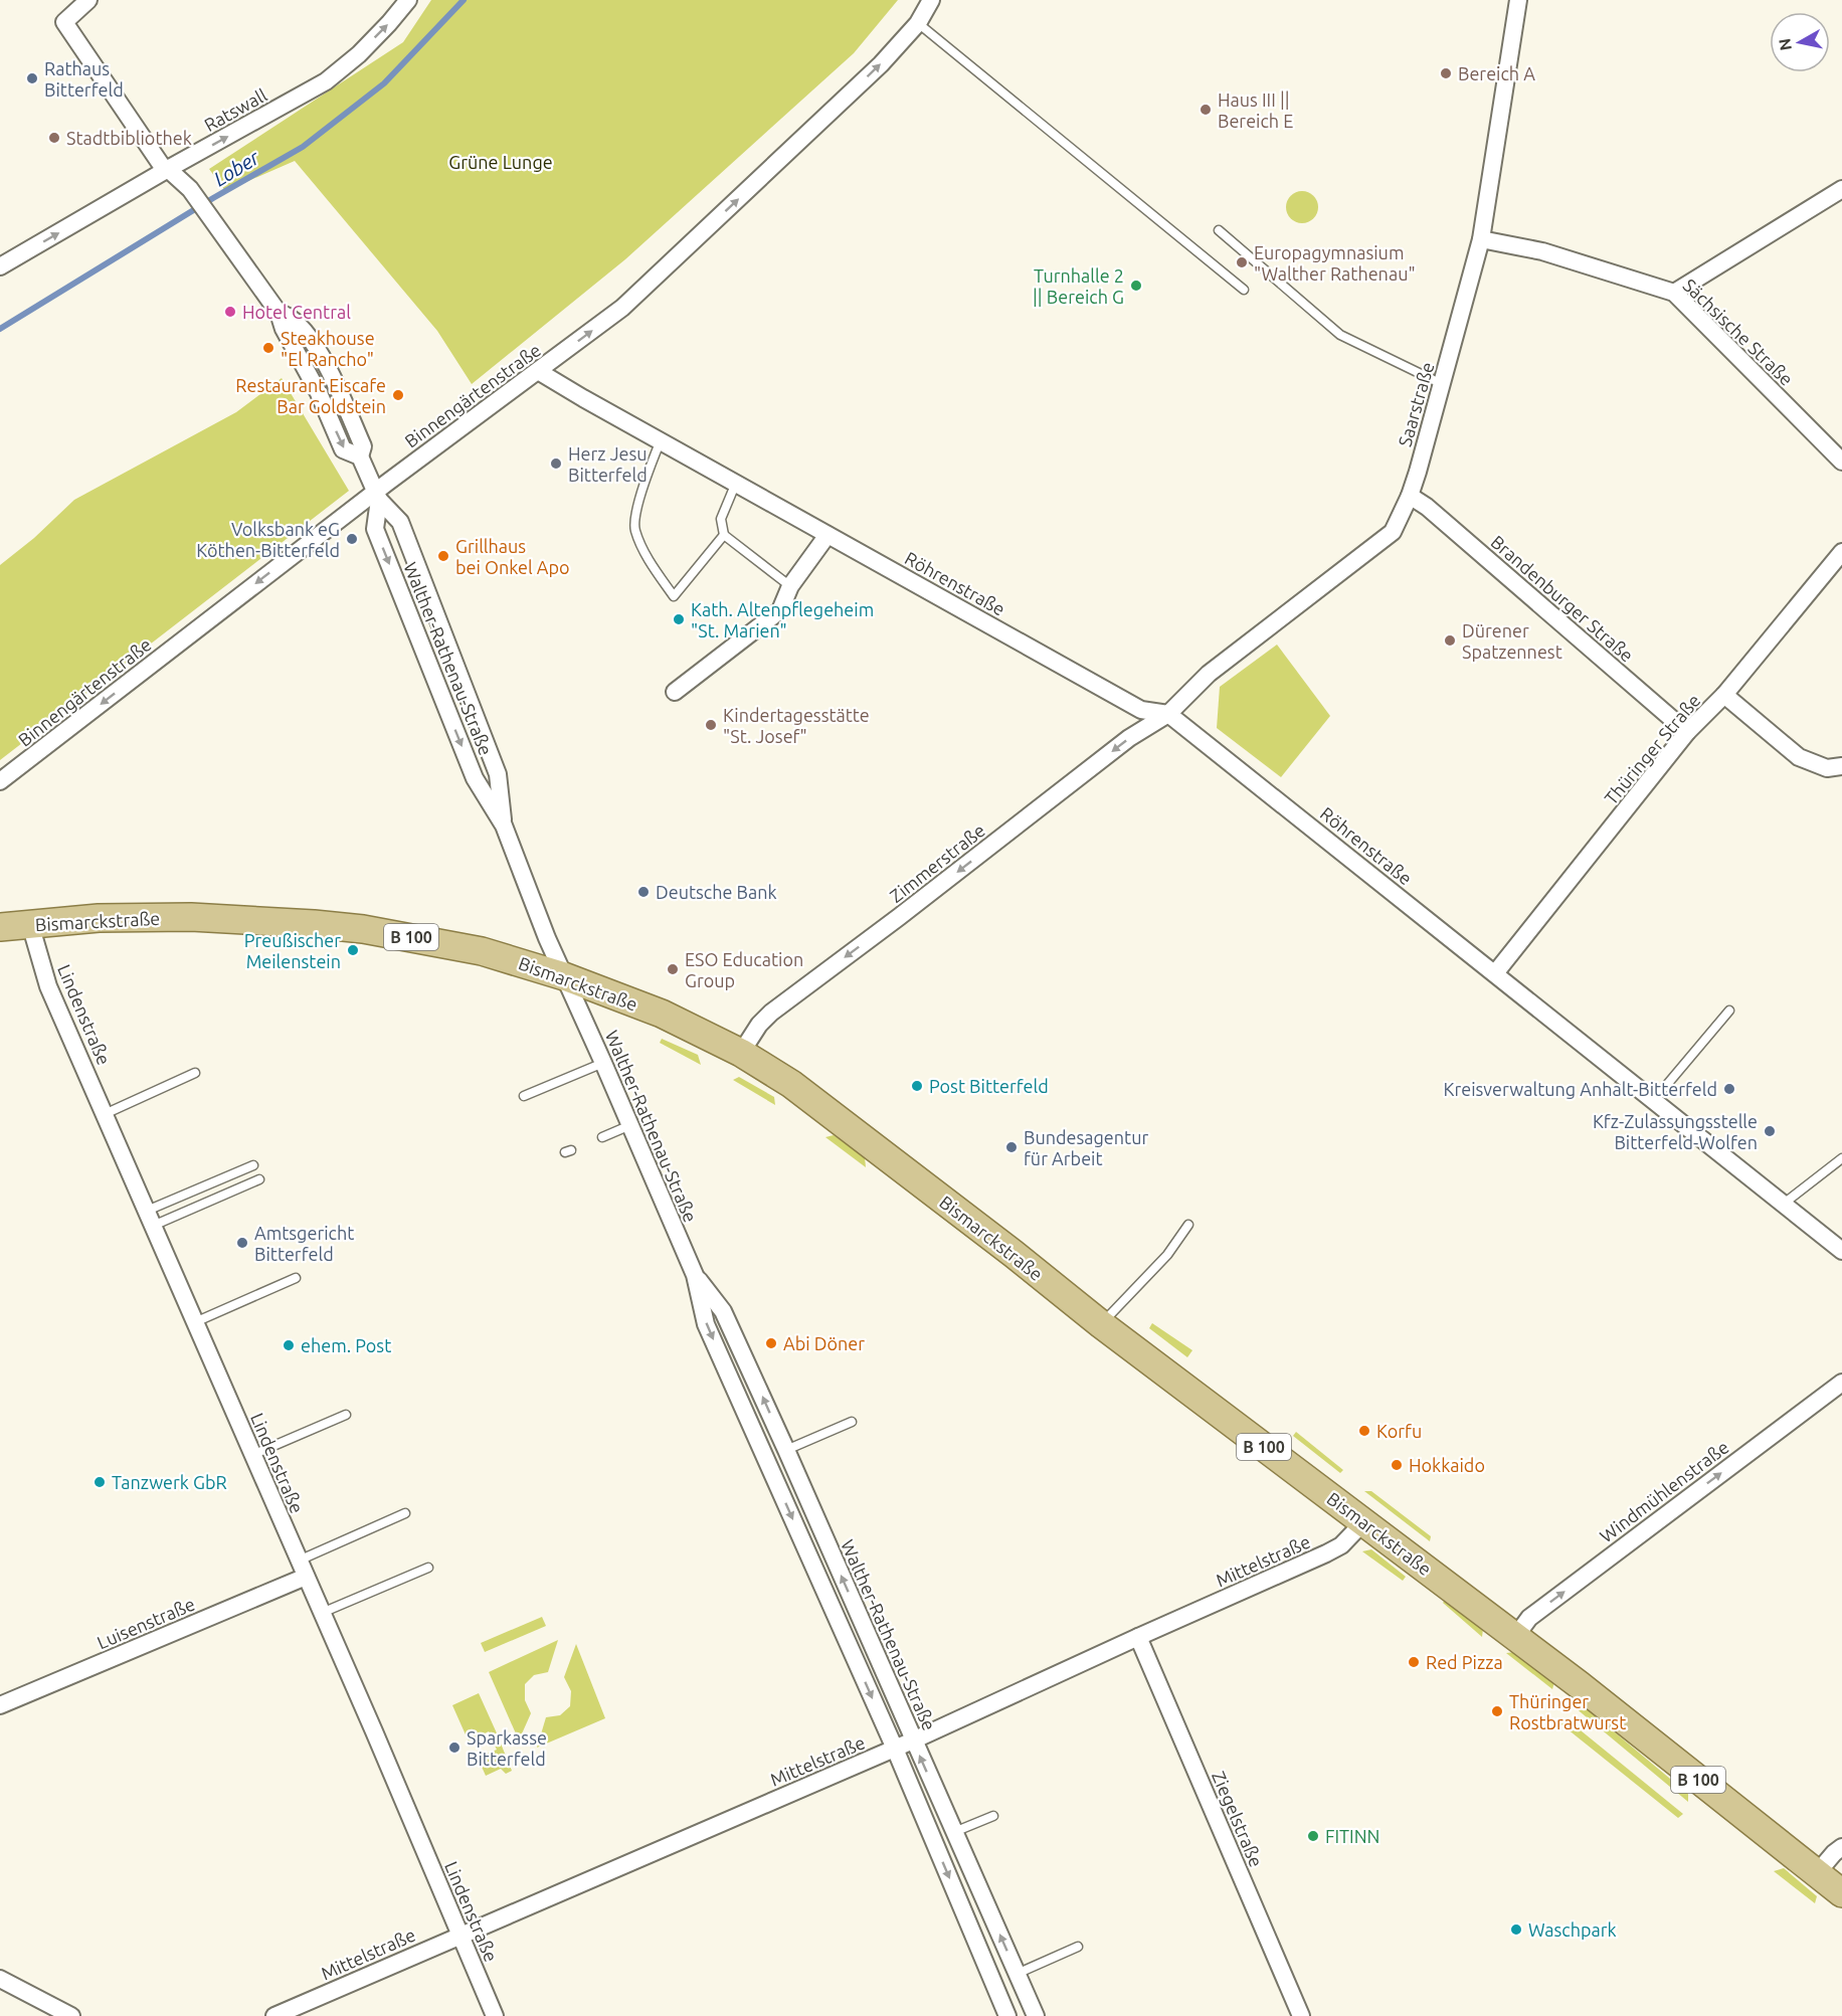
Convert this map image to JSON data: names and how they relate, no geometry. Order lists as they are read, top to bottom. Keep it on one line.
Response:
{"streets":{"main road":["Bismarckstraße","B 100"],"street":["Ratswall","Sächsische Straße","Binnengärtenstraße","Saarstraße","Röhrenstraße","Brandenburger Straße","Walther-Rathenau-Straße","Thüringer Straße","Zimmerstraße","Lindenstraße","Windmühlenstraße","Mittelstraße","Luisenstraße","Ziegelstraße"]},"crossings":[["Ratswall","Walther-Rathenau-Straße"],["Sächsische Straße","Saarstraße"],["Binnengärtenstraße","Röhrenstraße"],["Binnengärtenstraße","Walther-Rathenau-Straße"],["Saarstraße","Röhrenstraße"],["Saarstraße","Brandenburger Straße"],["Saarstraße","Zimmerstraße"],["Röhrenstraße","Thüringer Straße"],["Röhrenstraße","Zimmerstraße"],["Brandenburger Straße","Thüringer Straße"],["Walther-Rathenau-Straße","Bismarckstraße"],["Walther-Rathenau-Straße","Mittelstraße"],["Zimmerstraße","Bismarckstraße"],["Bismarckstraße","Lindenstraße"],["Bismarckstraße","Windmühlenstraße"],["Bismarckstraße","Mittelstraße"],["Lindenstraße","Mittelstraße"],["Lindenstraße","Luisenstraße"],["Mittelstraße","Ziegelstraße"]],"one_way":["Ratswall","Zimmerstraße","Windmühlenstraße"],"water":["Lober"],"parks":["Grüne Lunge"],"places":["Bereich A","Rathaus Bitterfeld","Haus III || Bereich E","Stadtbibliothek","Europagymnasium \"Walther Rathenau\"","Turnhalle 2 || Bereich G","Hotel Central","Steakhouse \"El Rancho\"","Restaurant Eiscafe Bar Goldstein","Herz Jesu Bitterfeld","Volksbank eG Köthen-Bitterfeld","Grillhaus bei Onkel Apo","Kath. Altenpflegeheim \"St. Marien\"","Dürener Spatzennest","Kindertagesstätte \"St. Josef\"","Deutsche Bank","Preußischer Meilenstein","ESO Education Group","Post Bitterfeld","Kreisverwaltung Anhalt-Bitterfeld","Kfz-Zulassungsstelle Bitterfeld-Wolfen","Bundesagentur für Arbeit","Amtsgericht Bitterfeld","Abi Döner","ehem. Post","Korfu","Hokkaido","Tanzwerk GbR","Red Pizza","Thüringer Rostbratwurst","Sparkasse Bitterfeld","FITINN","Waschpark"],"north":"left"}
